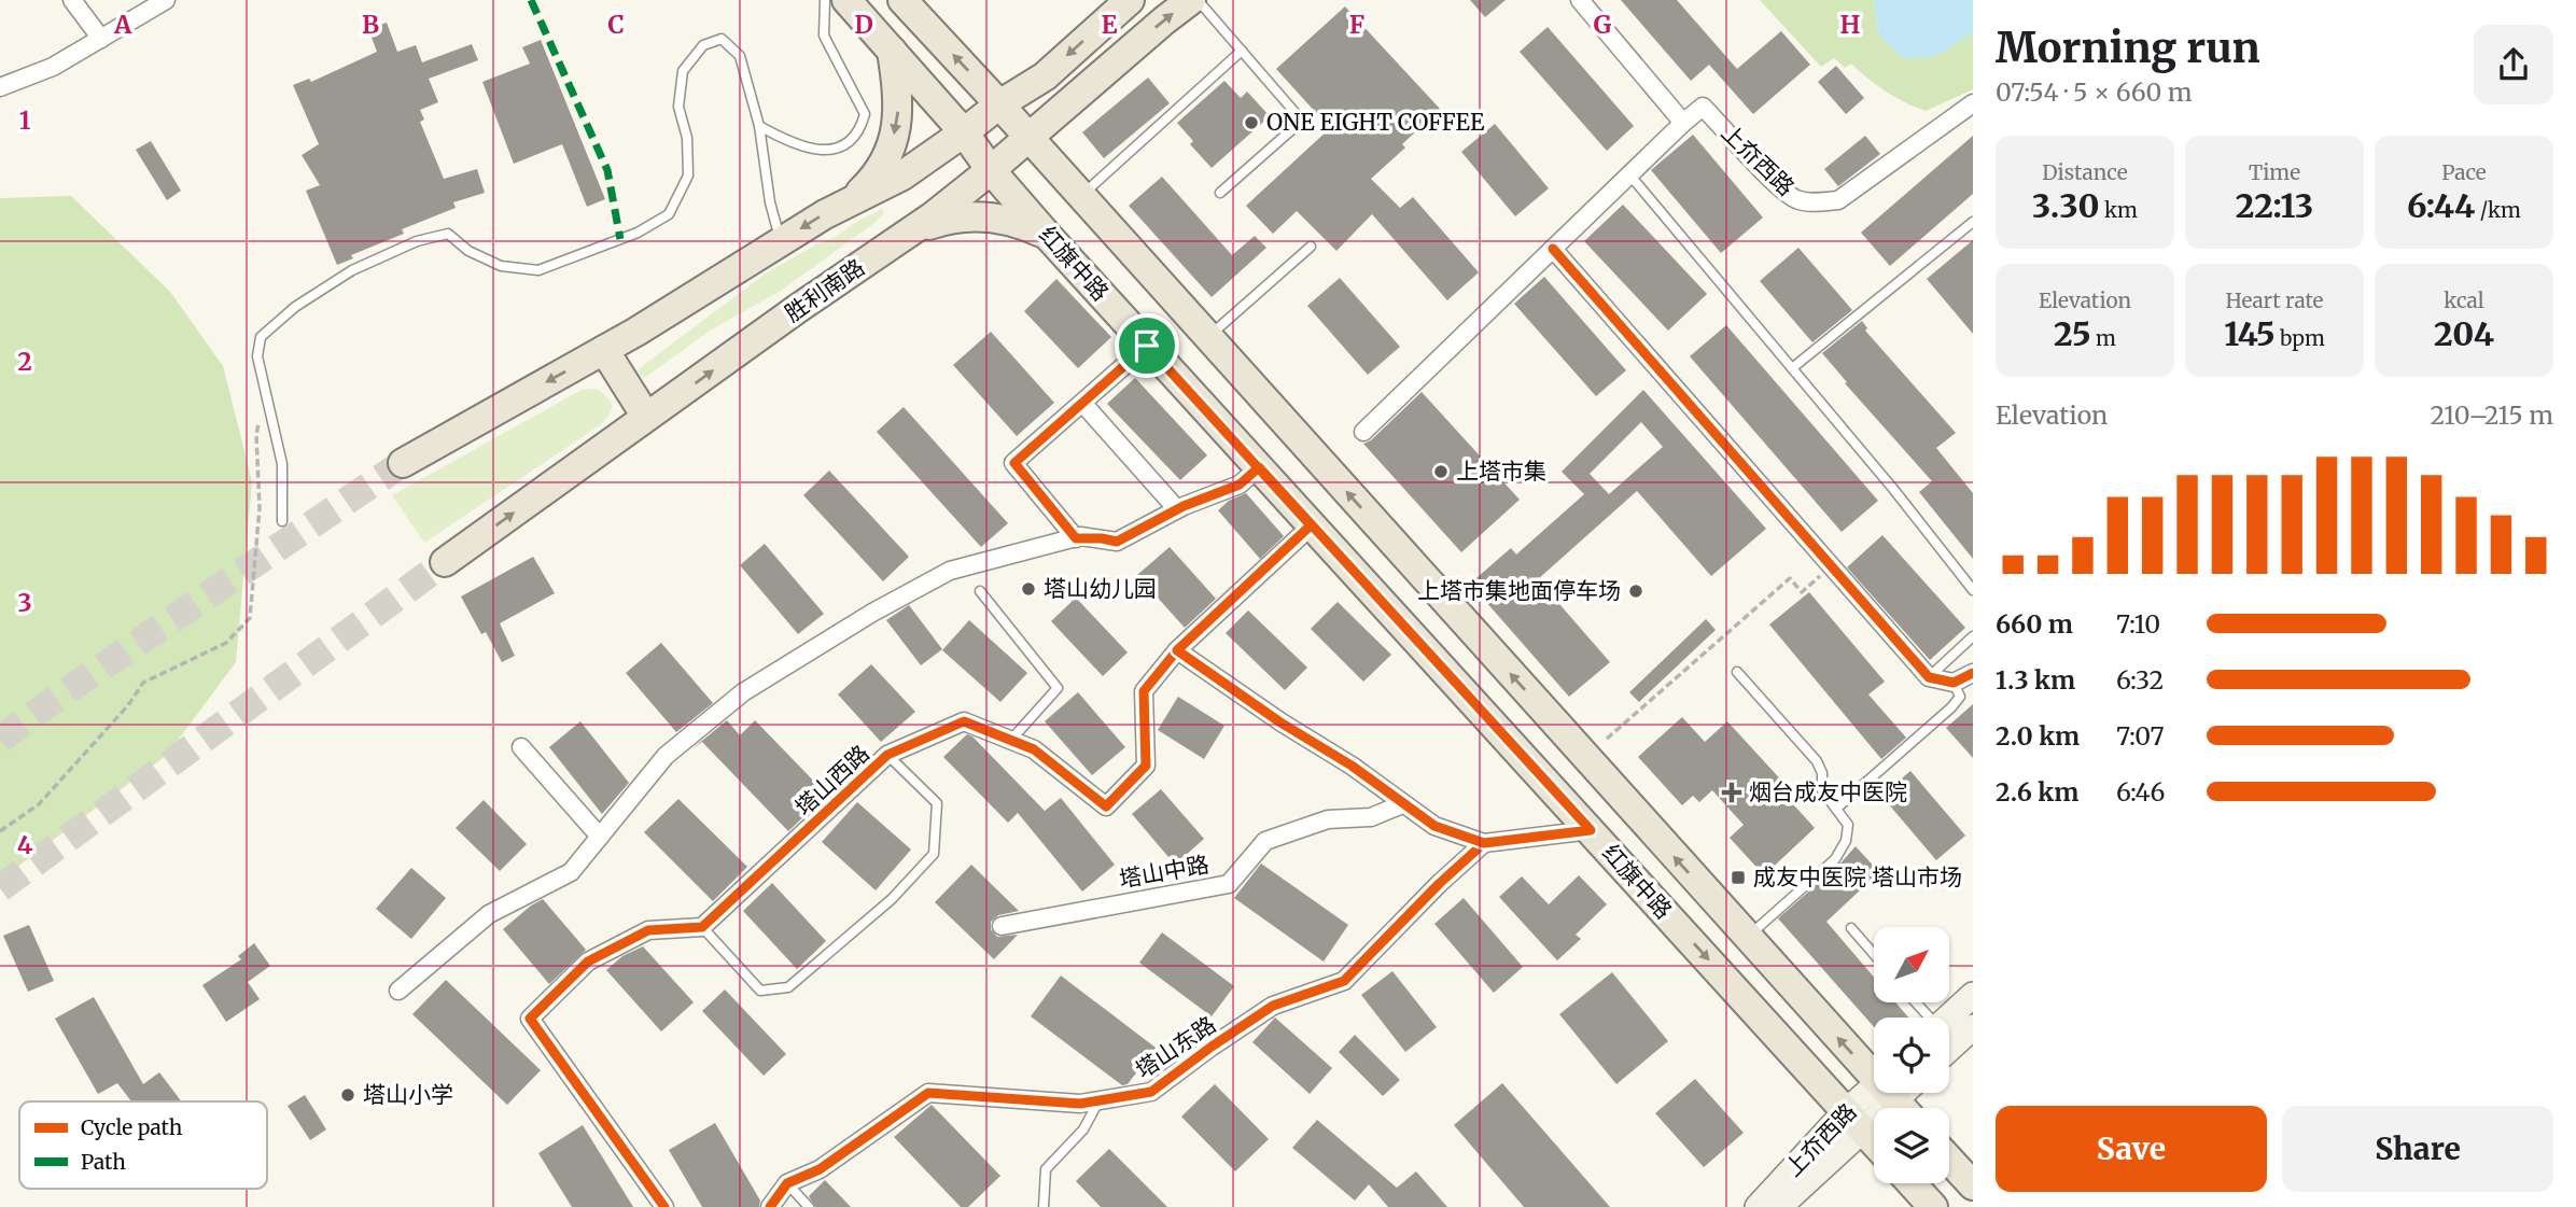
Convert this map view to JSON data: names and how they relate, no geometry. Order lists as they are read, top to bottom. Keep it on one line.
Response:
{"streets":{"main road":["红旗中路","胜利南路"],"street":["上夼西路","塔山西路","塔山中路","塔山东路"]},"crossings":[["上夼西路","红旗中路"],["红旗中路","胜利南路"],["红旗中路","塔山西路"]],"places":{"other":["ONE EIGHT COFFEE","上塔市集","塔山幼儿园","上塔市集地面停车场","塔山小学"],"health":["烟台成友中医院"],"transit":["成友中医院 塔山市场"]},"legend":["Cycle path","Path"],"north":"top right","page":{"heading":["Morning run","07:54 · 5 × 660 m"],"stats":[["Distance","3.30 km"],["Time","22:13"],["Pace","6:44 /km"],["Elevation","25 m"],["Heart rate","145 bpm"],["kcal","204"]],"chart":["Elevation","210–215 m"],"list":[{"name":"660 m","note":"7:10"},{"name":"1.3 km","note":"6:32"},{"name":"2.0 km","note":"7:07"},{"name":"2.6 km","note":"6:46"}],"buttons":["Save","Share"]},"grid":{"columns":["A","B","C","D","E","F","G","H"],"rows":["1","2","3","4"]}}
